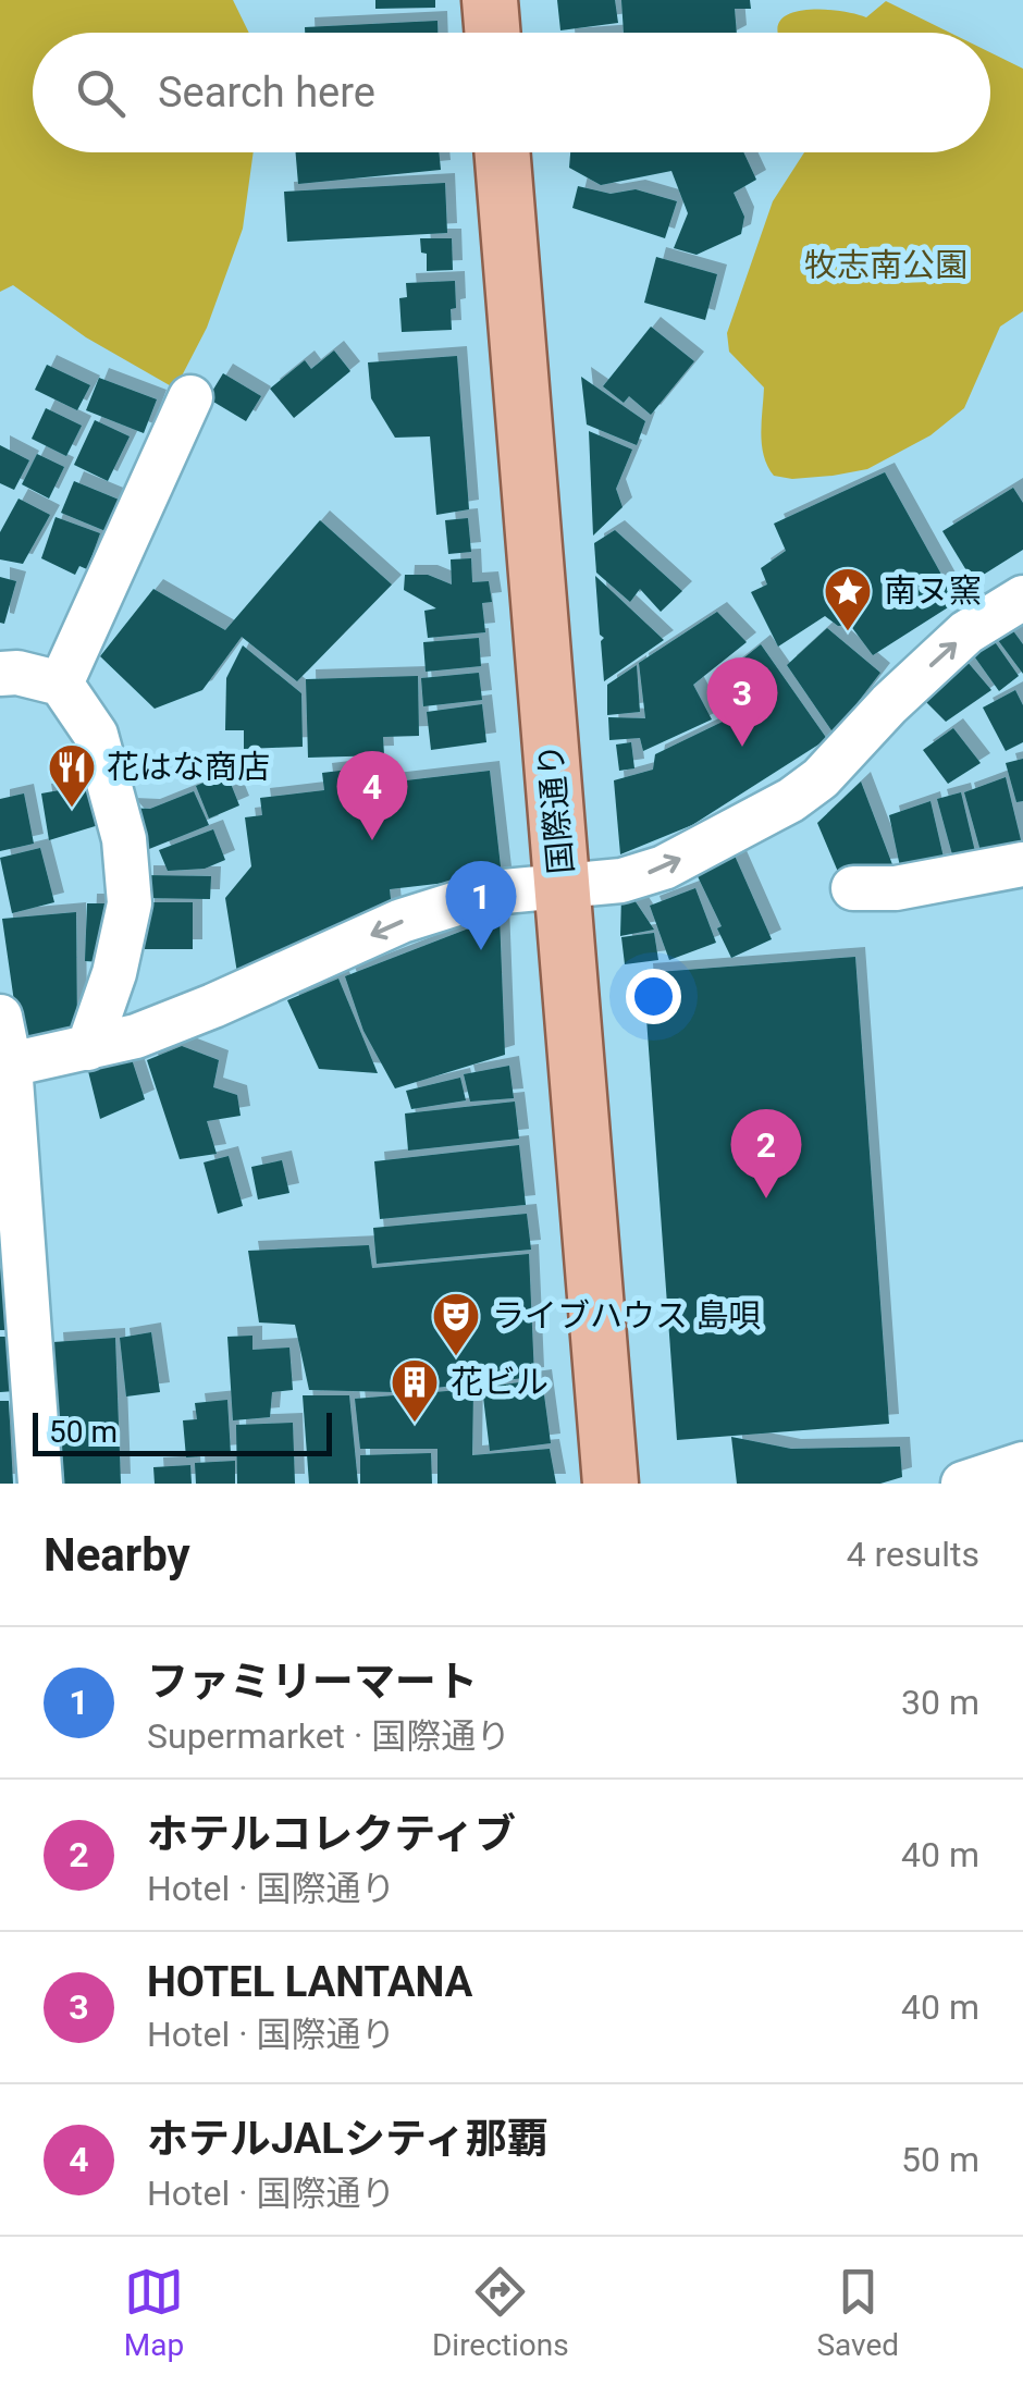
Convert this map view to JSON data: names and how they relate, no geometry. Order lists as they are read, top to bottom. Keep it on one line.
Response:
{"streets":{"main road":["国際通り"]},"parks":["牧志南公園"],"places":{"place":["南ヌ窯"],"restaurant":["花はな商店"],"theatre":["ライブハウス 島唄"],"building":["花ビル"]},"scale_bar":"50 m","page":{"search":"Search here","pins":["3","4","1","2"],"scale":"50 m","heading":["Nearby","4 results"],"list":[{"mark":"1","name":"ファミリーマート","note":"Supermarket · 国際通り","value":"30 m"},{"mark":"2","name":"ホテルコレクティブ","note":"Hotel · 国際通り","value":"40 m"},{"mark":"3","name":"HOTEL LANTANA","note":"Hotel · 国際通り","value":"40 m"},{"mark":"4","name":"ホテルJALシティ那覇","note":"Hotel · 国際通り","value":"50 m"}],"nav":["Map","Directions","Saved"]}}
